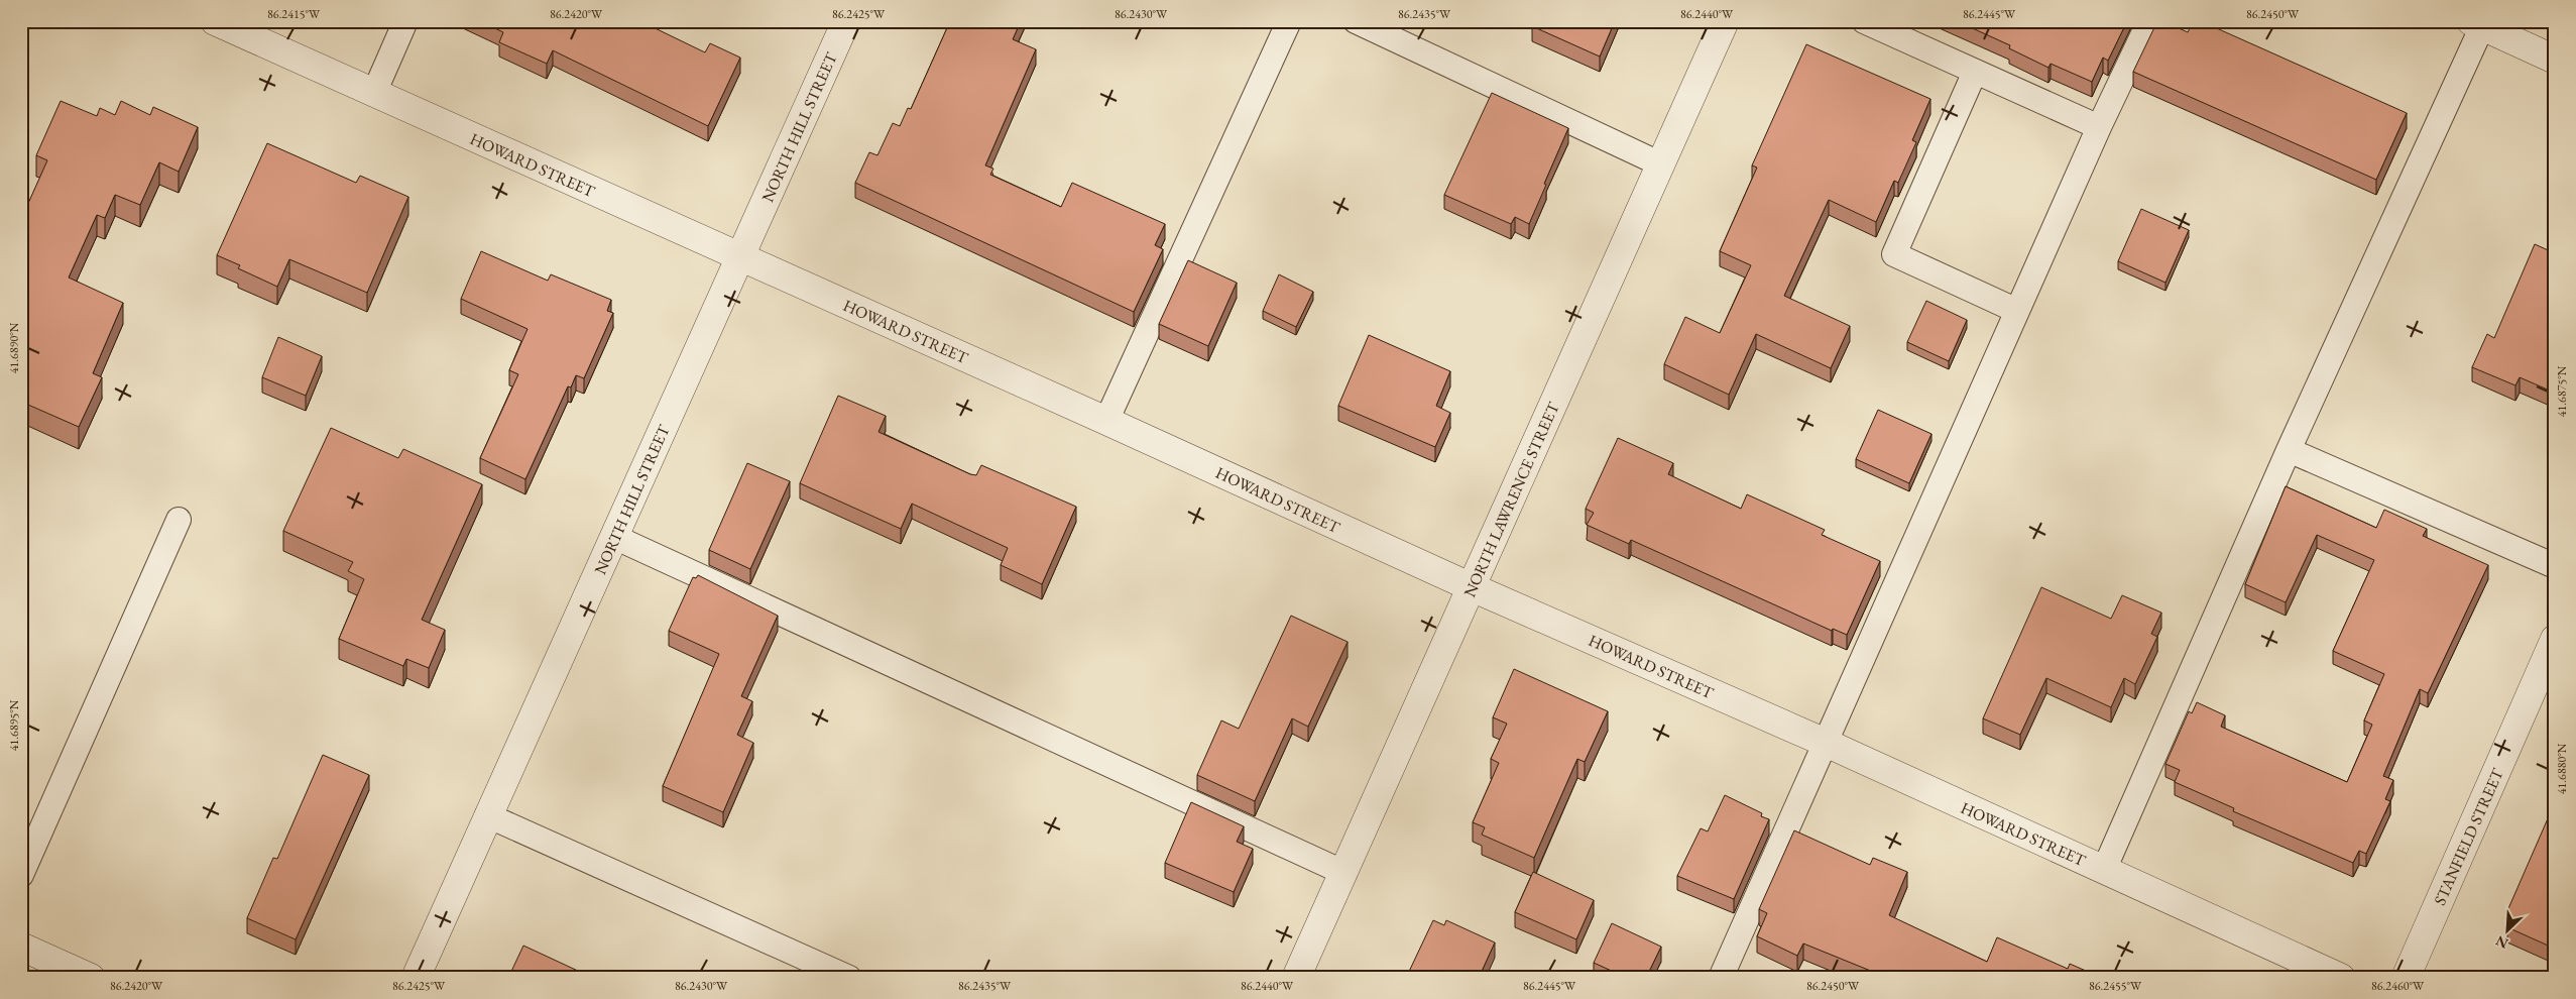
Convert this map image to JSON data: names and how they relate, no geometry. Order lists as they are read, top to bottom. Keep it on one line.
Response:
{"streets":{"street":["NORTH HILL STREET","HOWARD STREET","NORTH LAWRENCE STREET","STANFIELD STREET"]},"crossings":[["NORTH HILL STREET","HOWARD STREET"],["HOWARD STREET","NORTH LAWRENCE STREET"]],"north":"bottom left","coordinates":["86.2415°W","86.2420°W","86.2425°W","86.2430°W","86.2435°W","86.2440°W","86.2445°W","86.2450°W","41.6890°N","41.6875°N","41.6895°N","41.6880°N","86.2455°W","86.2460°W"]}
